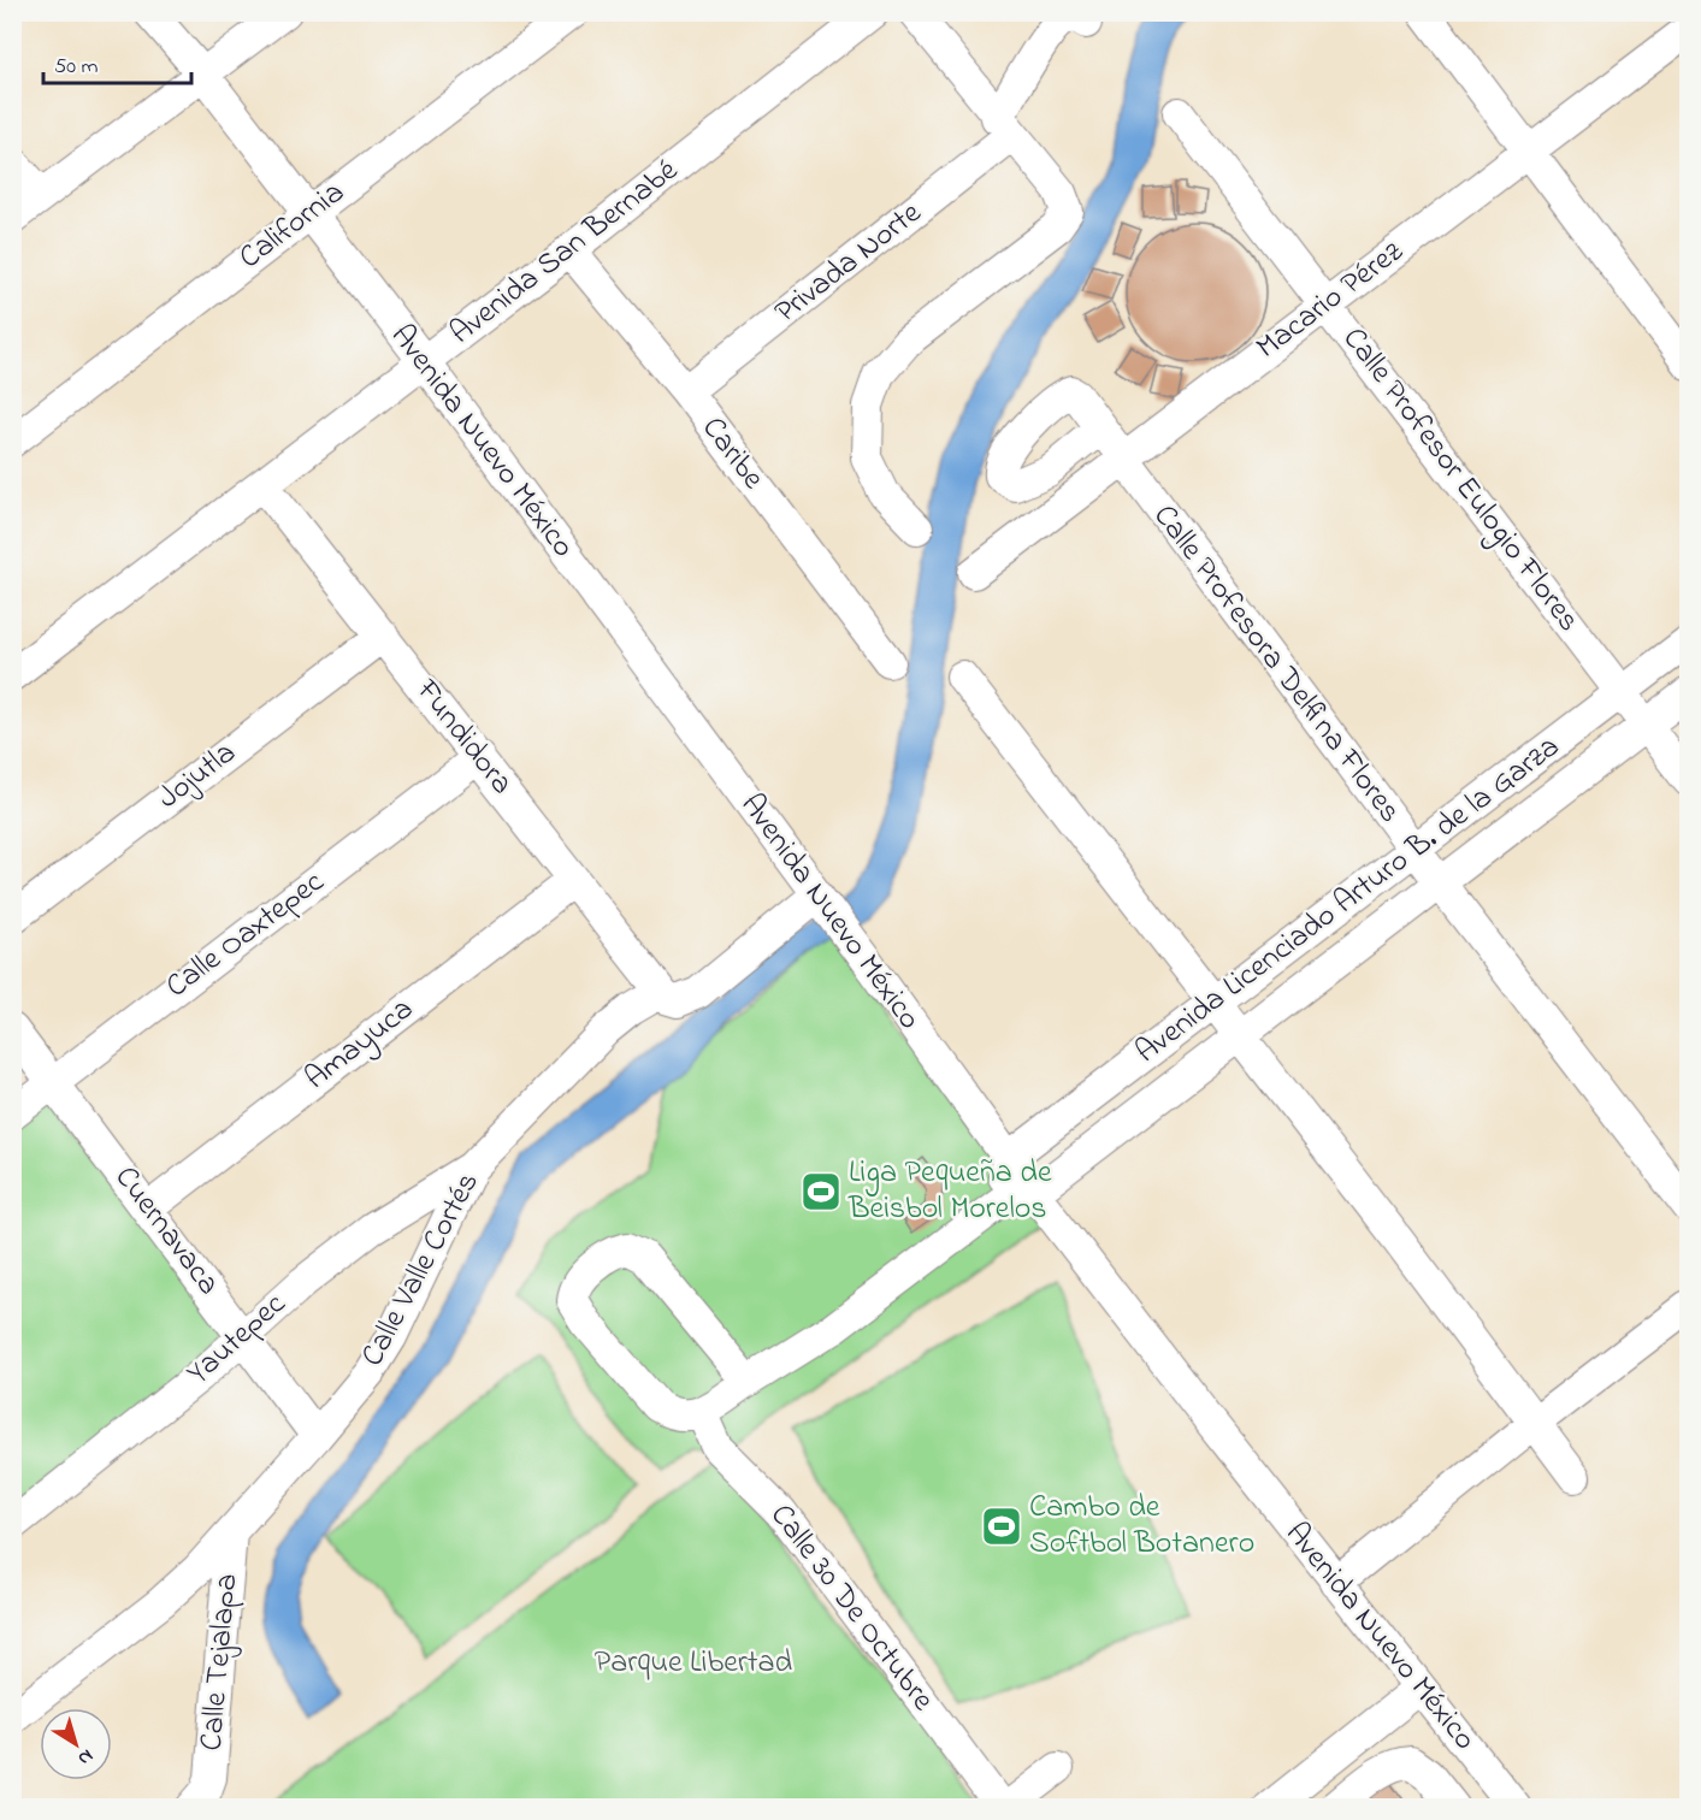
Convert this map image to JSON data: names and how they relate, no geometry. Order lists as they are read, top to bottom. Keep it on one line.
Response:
{"streets":{"street":["California","Avenida San Bernabé","Privada Norte","Macario Pérez","Avenida Nuevo México","Caribe","Calle Profesor Eulogio Flores","Calle Profesora Delfina Flores","Fundidora","Jojutla","Avenida Licenciado Arturo B. de la Garza","Calle Oaxtepec","Amayuca","Cuernavaca","Calle Valle Cortés","Yautepec","Calle 30 De Octubre","Calle Tejalapa"]},"crossings":[["California","Avenida Nuevo México"],["Avenida San Bernabé","Avenida Nuevo México"],["Avenida San Bernabé","Caribe"],["Avenida San Bernabé","Fundidora"],["Privada Norte","Caribe"],["Macario Pérez","Calle Profesor Eulogio Flores"],["Macario Pérez","Calle Profesora Delfina Flores"],["Avenida Nuevo México","Avenida Licenciado Arturo B. de la Garza"],["Calle Profesor Eulogio Flores","Avenida Licenciado Arturo B. de la Garza"],["Calle Profesora Delfina Flores","Avenida Licenciado Arturo B. de la Garza"],["Fundidora","Jojutla"],["Fundidora","Calle Oaxtepec"],["Fundidora","Amayuca"],["Fundidora","Calle Valle Cortés"],["Calle Oaxtepec","Cuernavaca"],["Amayuca","Cuernavaca"],["Cuernavaca","Calle Valle Cortés"],["Cuernavaca","Yautepec"],["Calle Valle Cortés","Yautepec"],["Calle Valle Cortés","Calle Tejalapa"]],"parks":["Parque Libertad"],"places":{"sports":["Liga Pequeña de Beisbol Morelos","Cambo de Softbol Botanero"]},"scale_bar":"50 m","north":"bottom right"}
